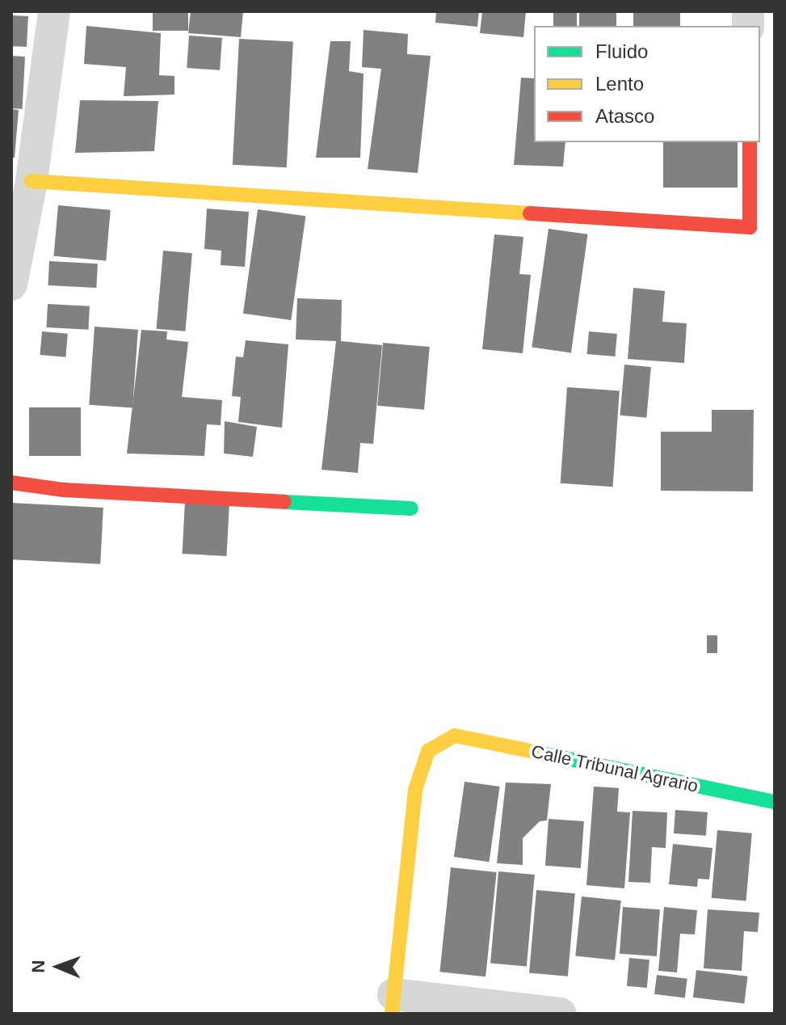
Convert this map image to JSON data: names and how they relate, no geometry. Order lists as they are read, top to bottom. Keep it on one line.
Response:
{"streets":{"street":["Calle Tribunal Agrario"]},"legend":["Fluido","Lento","Atasco"],"north":"left"}
